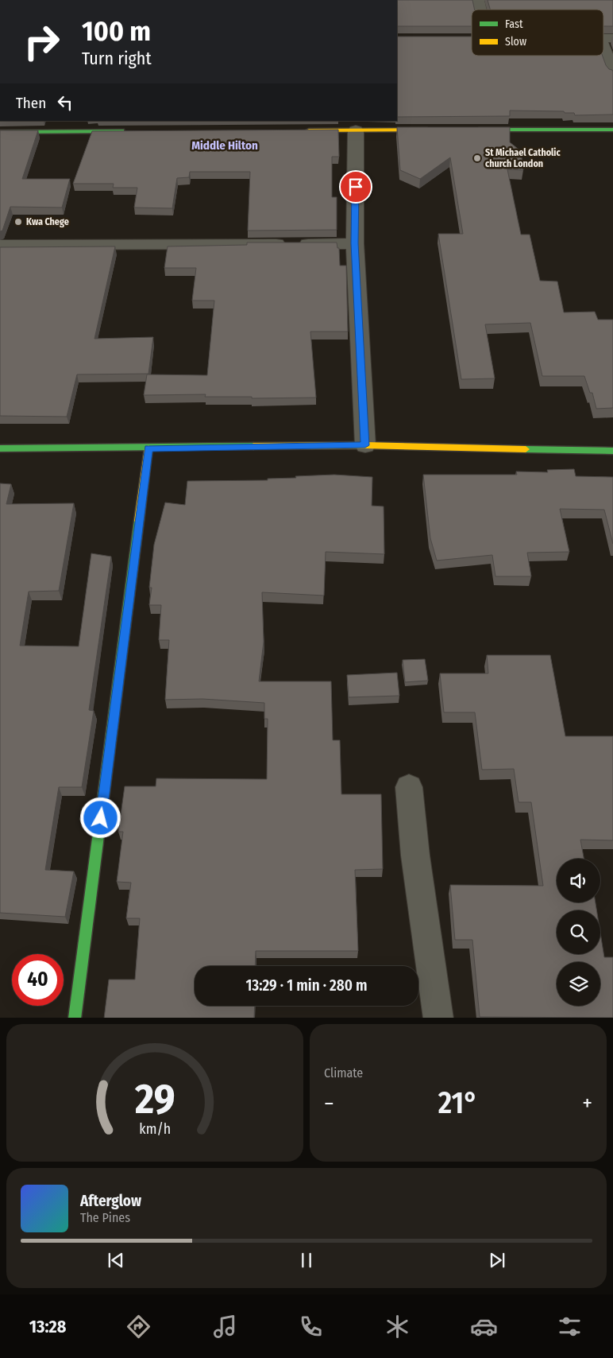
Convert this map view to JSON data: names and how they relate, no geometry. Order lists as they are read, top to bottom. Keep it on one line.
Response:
{"districts":["Middle Hilton"],"places":["St Michael Catholic church London","Kwa Chege"],"legend":["Fast","Slow"],"page":{"turn":["100 m","Turn right"],"then":"Then","limit":"40","trip":"13:29 · 1 min · 280 m","tile":"Climate","heat":["−","21°","+"],"song":["Afterglow","The Pines"],"tabs":"13:28","gauge":["29","km/h"]}}
